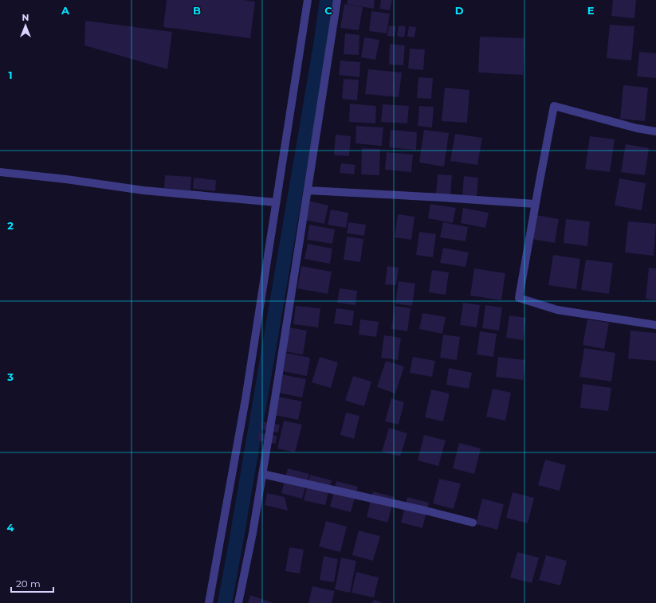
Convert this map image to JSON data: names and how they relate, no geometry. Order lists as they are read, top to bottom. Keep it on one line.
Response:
{"scale_bar":"20 m","north":"top","grid":{"columns":["A","B","C","D","E"],"rows":["1","2","3","4"]}}
